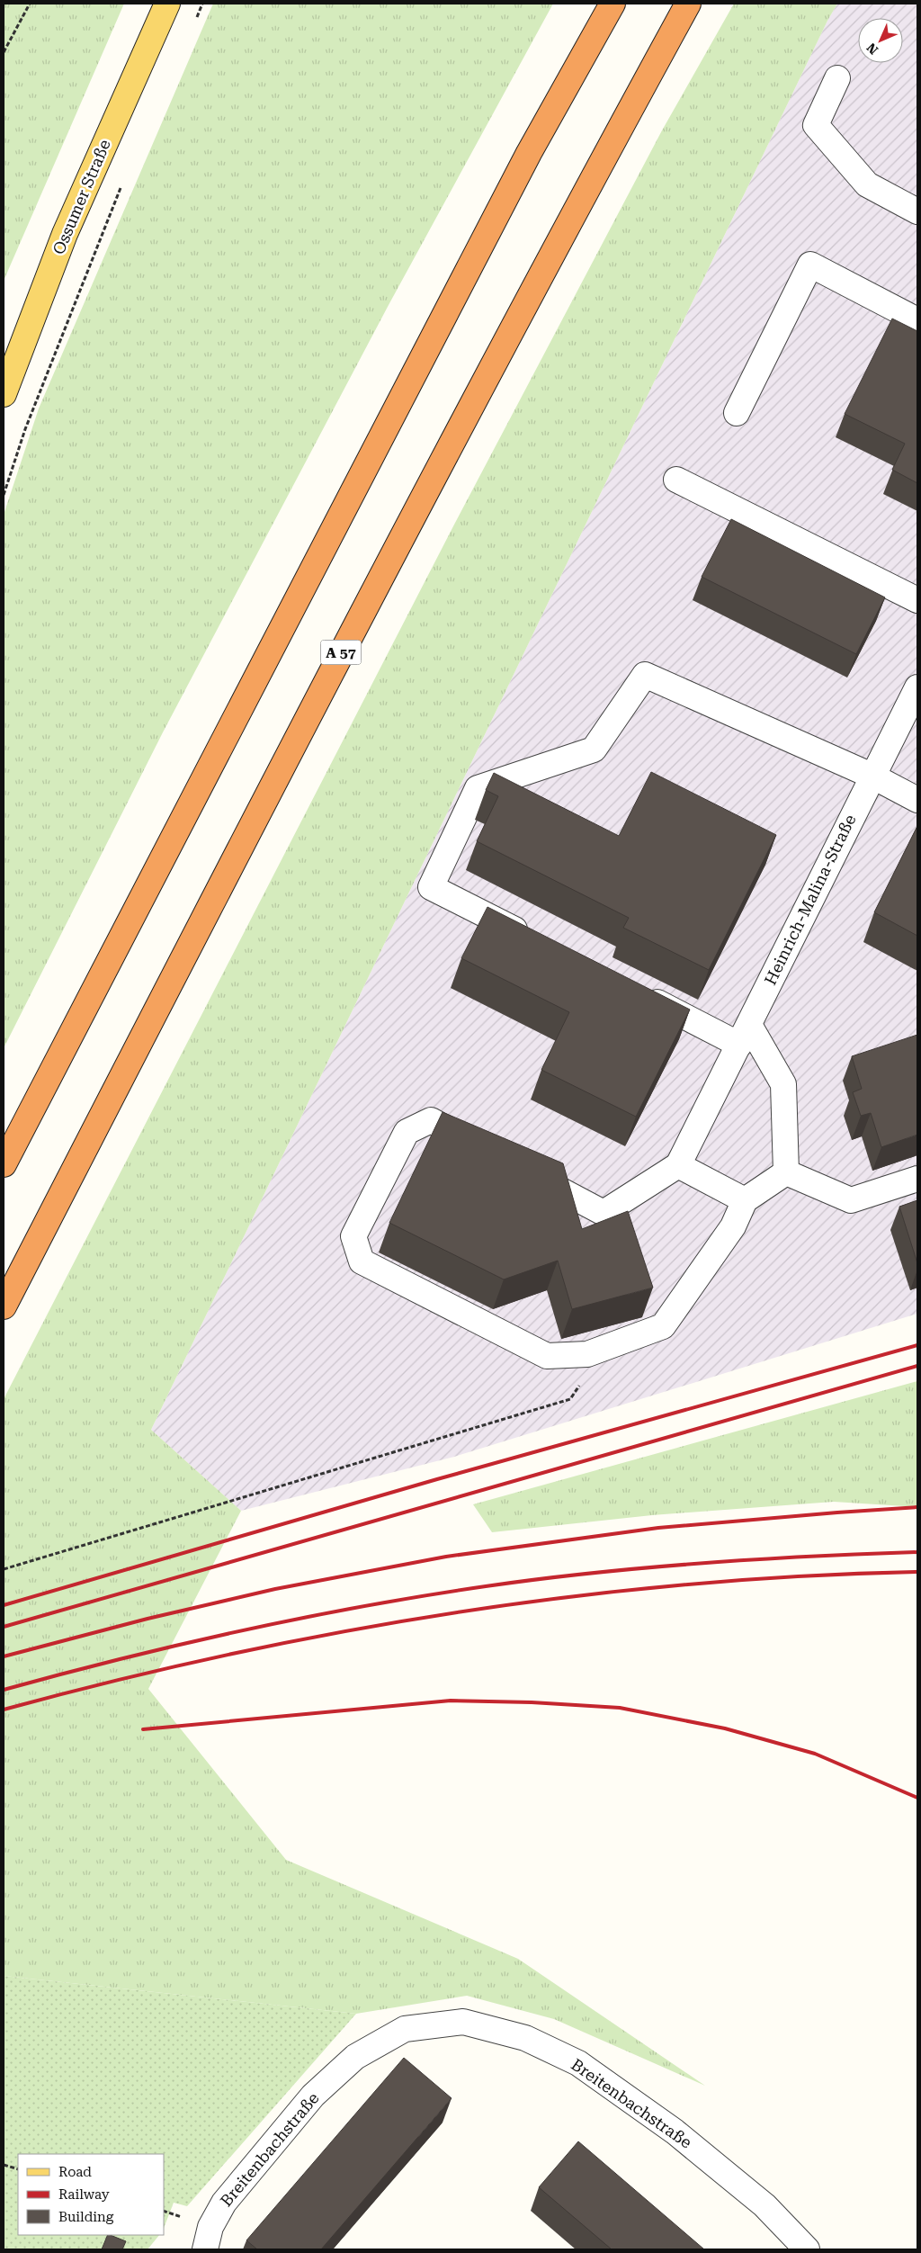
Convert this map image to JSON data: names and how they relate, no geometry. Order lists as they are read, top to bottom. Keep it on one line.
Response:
{"streets":{"highway":["A 57"],"main road":["Ossumer Straße"],"street":["Heinrich-Malina-Straße","Breitenbachstraße"]},"legend":["Road","Railway","Building"],"north":"bottom left"}
